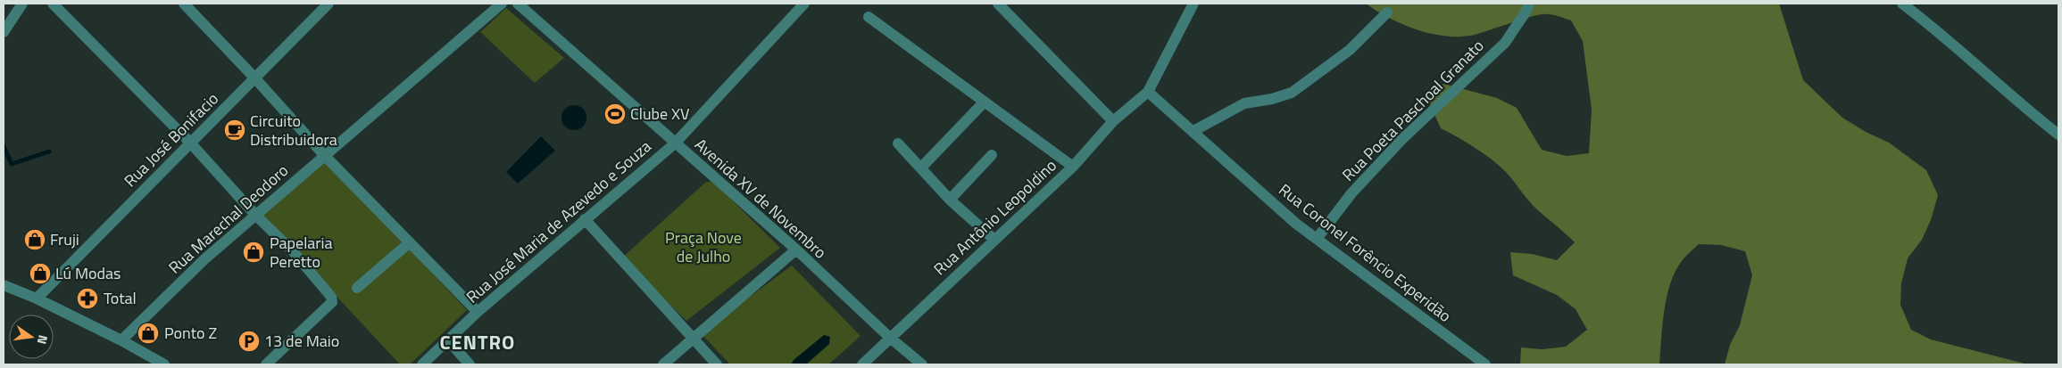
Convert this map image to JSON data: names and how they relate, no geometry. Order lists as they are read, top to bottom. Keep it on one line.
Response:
{"streets":{"street":["Rua Poeta Paschoal Granato","Rua José Bonifacio","Avenida XV de Novembro","Rua Antônio Leopoldino","Rua Marechal Deodoro","Rua José Maria de Azevedo e Souza","Rua Coronel Forêncio Experidão"]},"crossings":[["Rua Poeta Paschoal Granato","Rua Coronel Forêncio Experidão"],["Avenida XV de Novembro","Rua Antônio Leopoldino"],["Avenida XV de Novembro","Rua José Maria de Azevedo e Souza"],["Rua Antônio Leopoldino","Rua Coronel Forêncio Experidão"]],"districts":["CENTRO"],"parks":["Praça Nove de Julho"],"places":{"sports":["Clube XV"],"cafe":["Circuito Distribuidora"],"shop":["Fruji","Papelaria Peretto","Lú Modas","Ponto Z"],"pharmacy":["Total"],"parking":["13 de Maio"]},"north":"right"}
